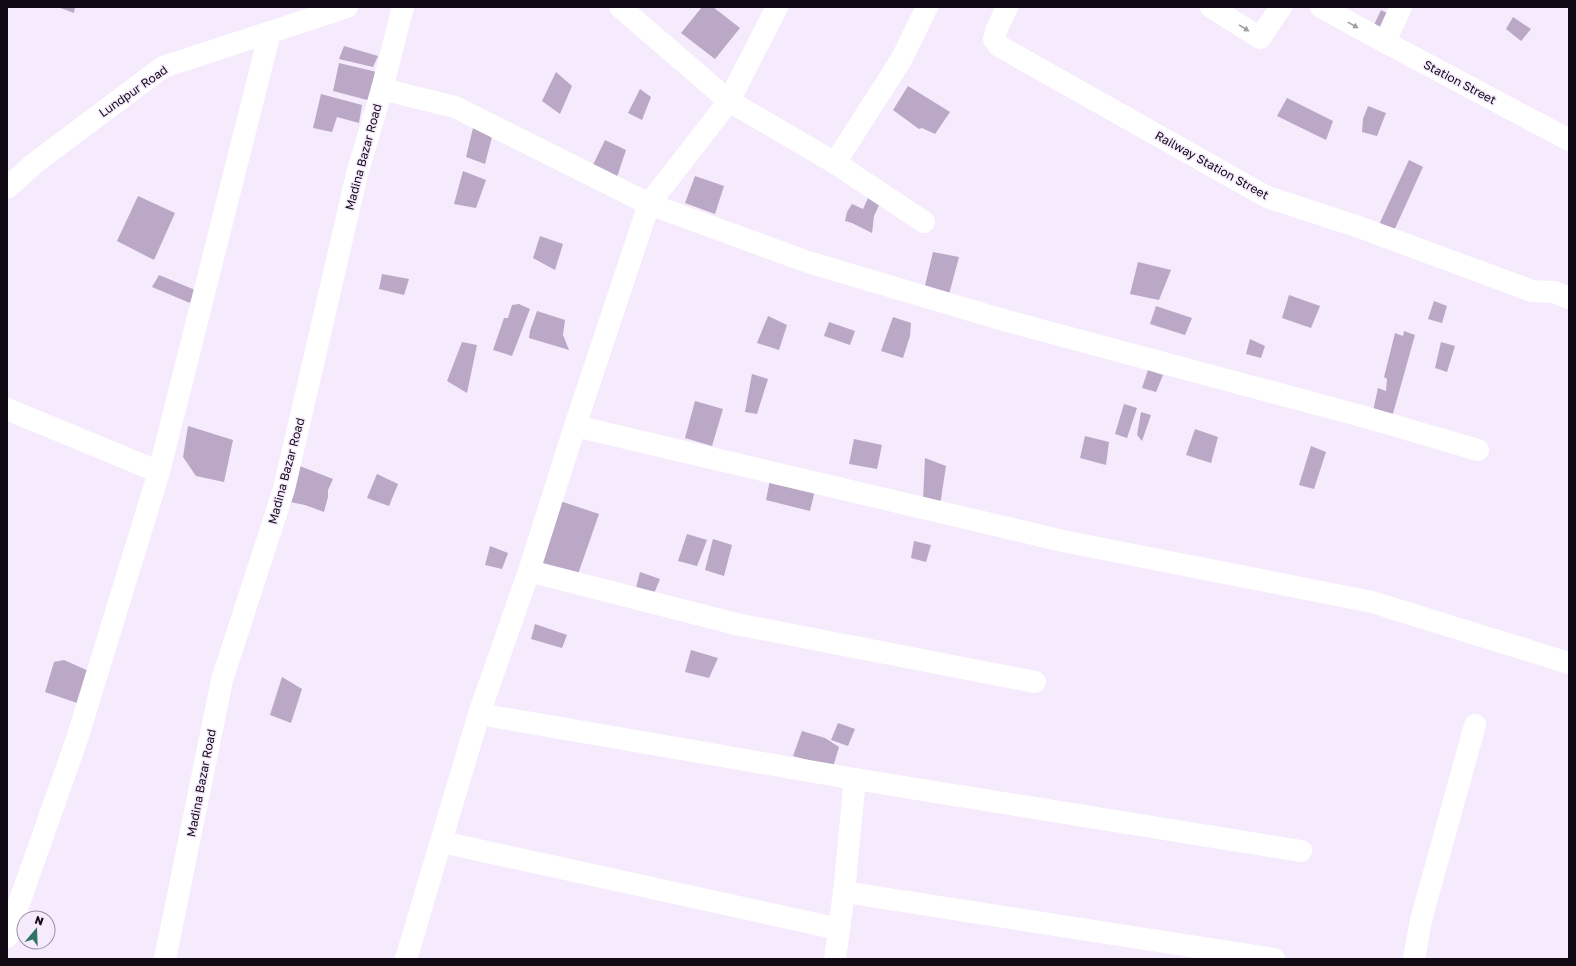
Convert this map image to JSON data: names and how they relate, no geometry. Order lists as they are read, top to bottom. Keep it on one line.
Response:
{"streets":{"street":["Station Street","Lundpur Road","Madina Bazar Road","Railway Station Street"]},"north":"top"}
